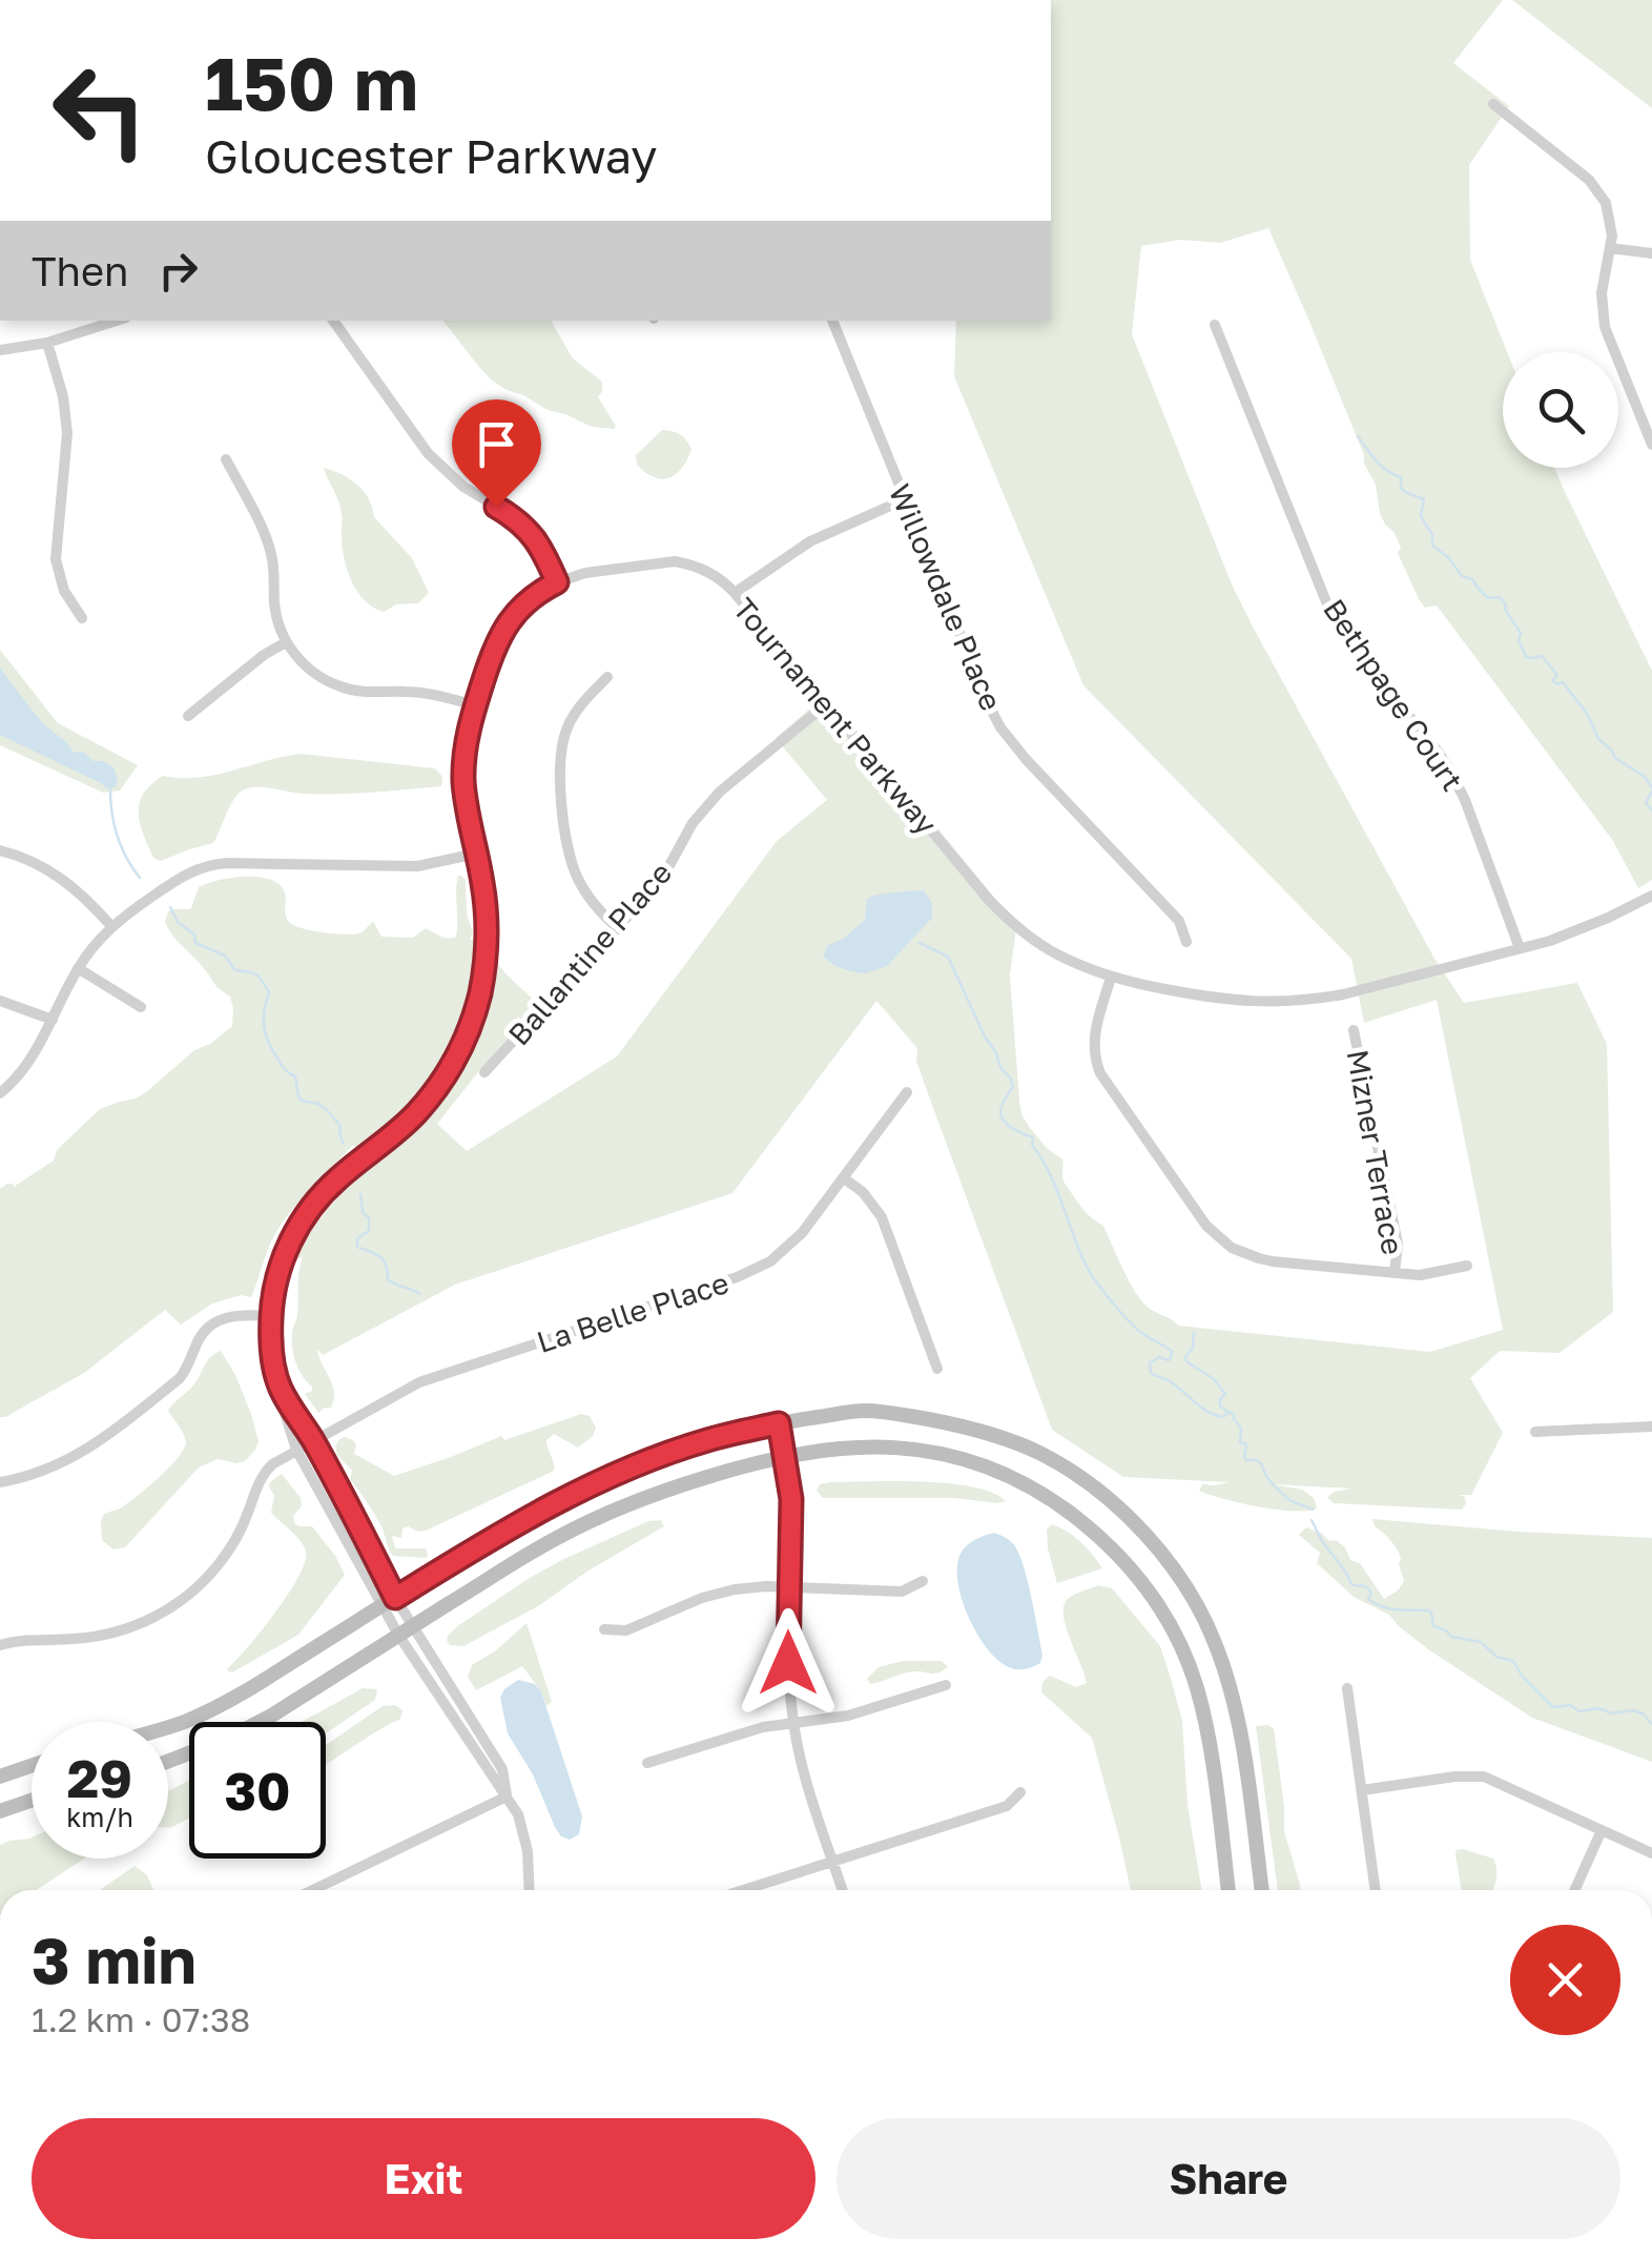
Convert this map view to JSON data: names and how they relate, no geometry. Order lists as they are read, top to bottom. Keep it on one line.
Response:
{"streets":{"street":["Willowdale Place","Bethpage Court","Tournament Parkway","Ballantine Place","Mizner Terrace","La Belle Place"]},"crossings":[["Bethpage Court","Tournament Parkway"],["Tournament Parkway","Ballantine Place"],["Tournament Parkway","La Belle Place"]],"page":{"turn":["150 m","Gloucester Parkway"],"then":"Then","speed":"29 km/h","limit":"30","heading":["3 min","1.2 km · 07:38"],"buttons":["Exit","Share"]}}
